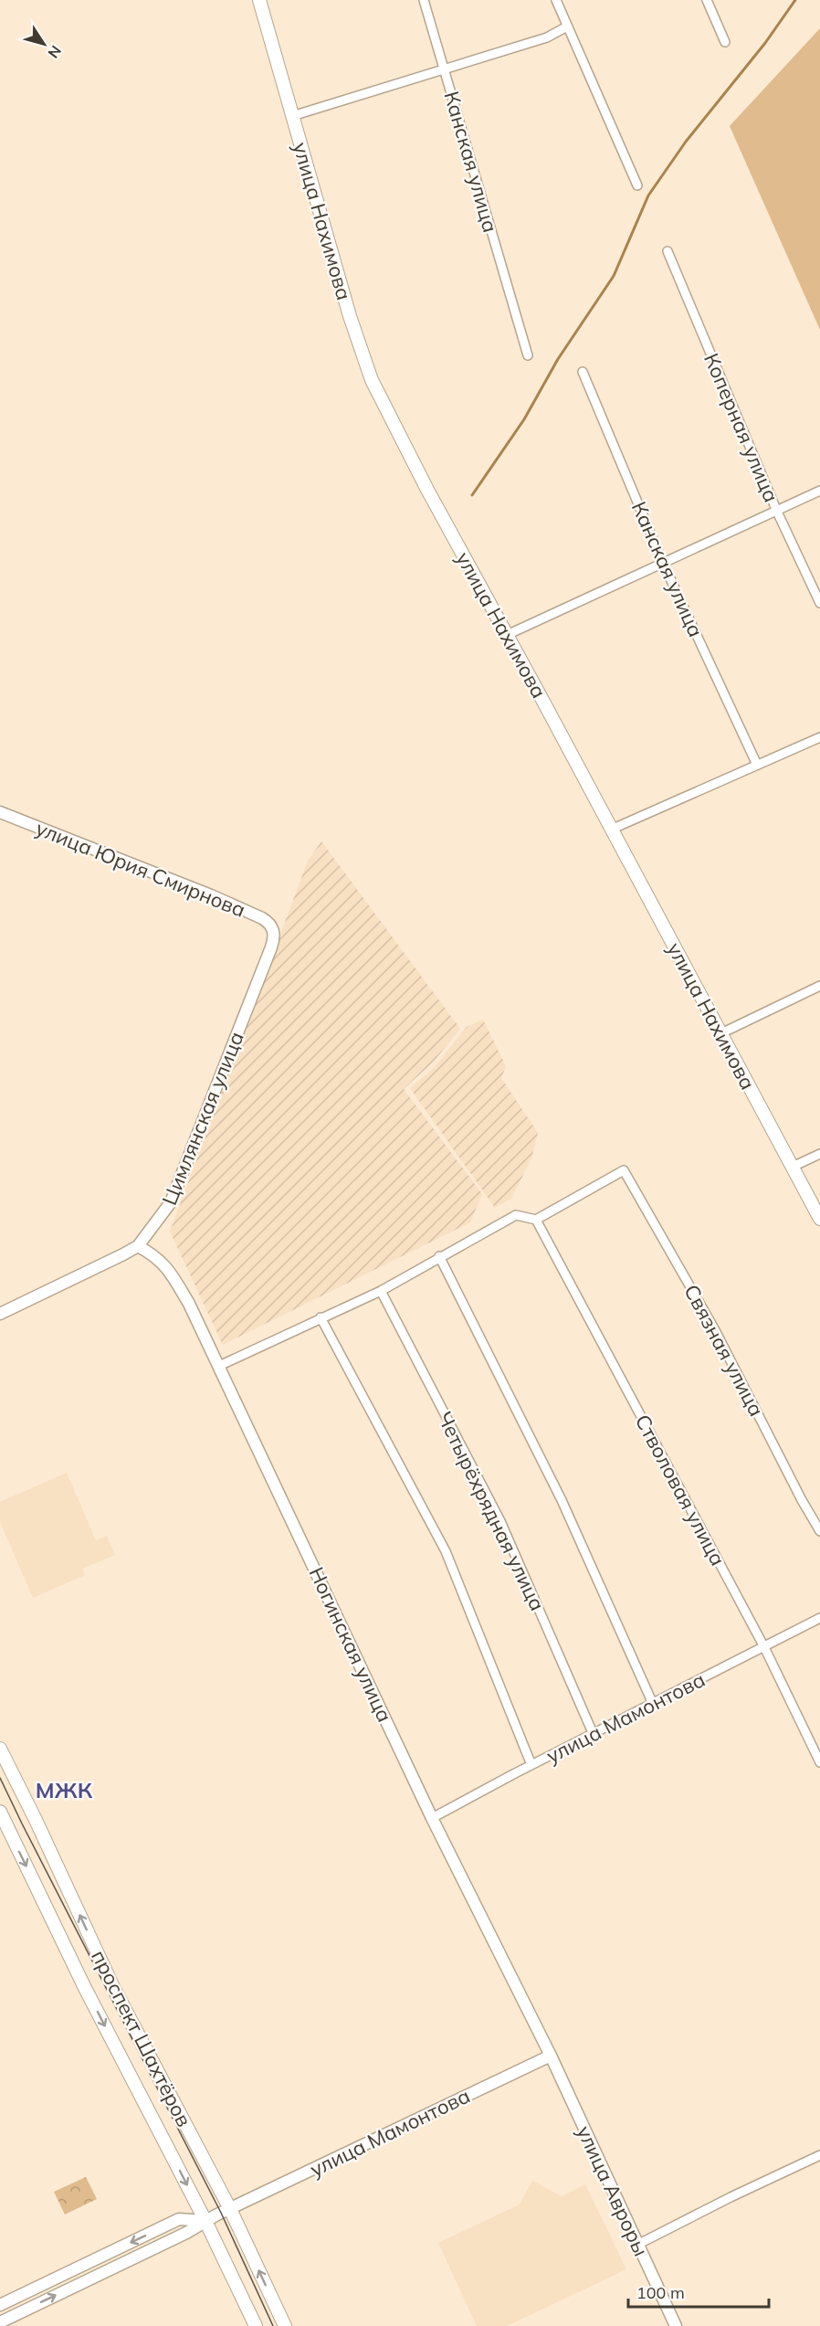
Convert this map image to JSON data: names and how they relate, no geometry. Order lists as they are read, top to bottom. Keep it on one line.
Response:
{"streets":{"main road":["улица Нахимова","проспект Шахтёров"],"street":["Канская улица","Коперная улица","улица Юрия Смирнова","Цимлянская улица","Связная улица","Стволовая улица","Четырёхрядная улица","Ногинская улица","улица Мамонтова","улица Авроры"]},"crossings":[["улица Юрия Смирнова","Цимлянская улица"],["Цимлянская улица","Ногинская улица"],["Связная улица","Стволовая улица"],["Стволовая улица","улица Мамонтова"],["Четырёхрядная улица","улица Мамонтова"],["Ногинская улица","улица Мамонтова"],["Ногинская улица","улица Авроры"],["улица Мамонтова","проспект Шахтёров"],["улица Мамонтова","улица Авроры"]],"districts":["МЖК"],"scale_bar":"100 m","north":"bottom right"}
